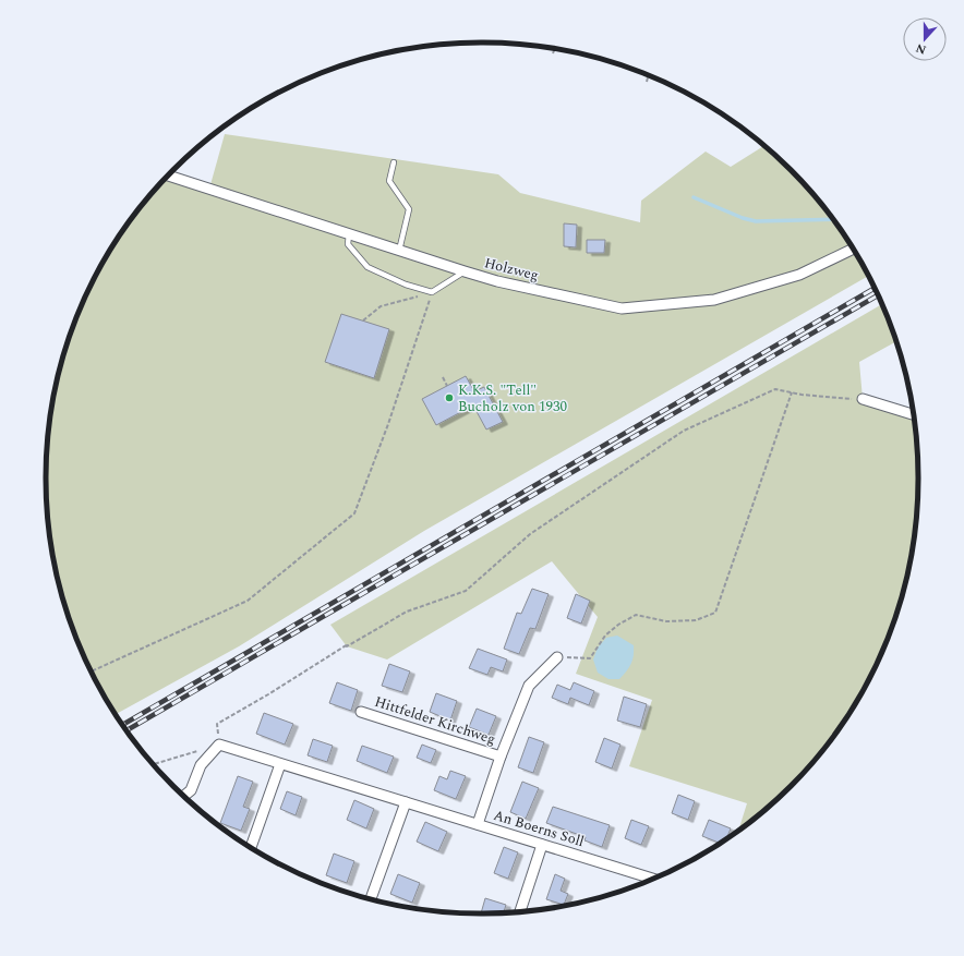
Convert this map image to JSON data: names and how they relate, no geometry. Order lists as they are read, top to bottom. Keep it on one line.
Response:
{"streets":{"street":["Holzweg","Hittfelder Kirchweg","An Boerns Soll"]},"crossings":[["Hittfelder Kirchweg","An Boerns Soll"]],"places":["K.K.S. \"Tell\" Bucholz von 1930"],"north":"bottom"}
